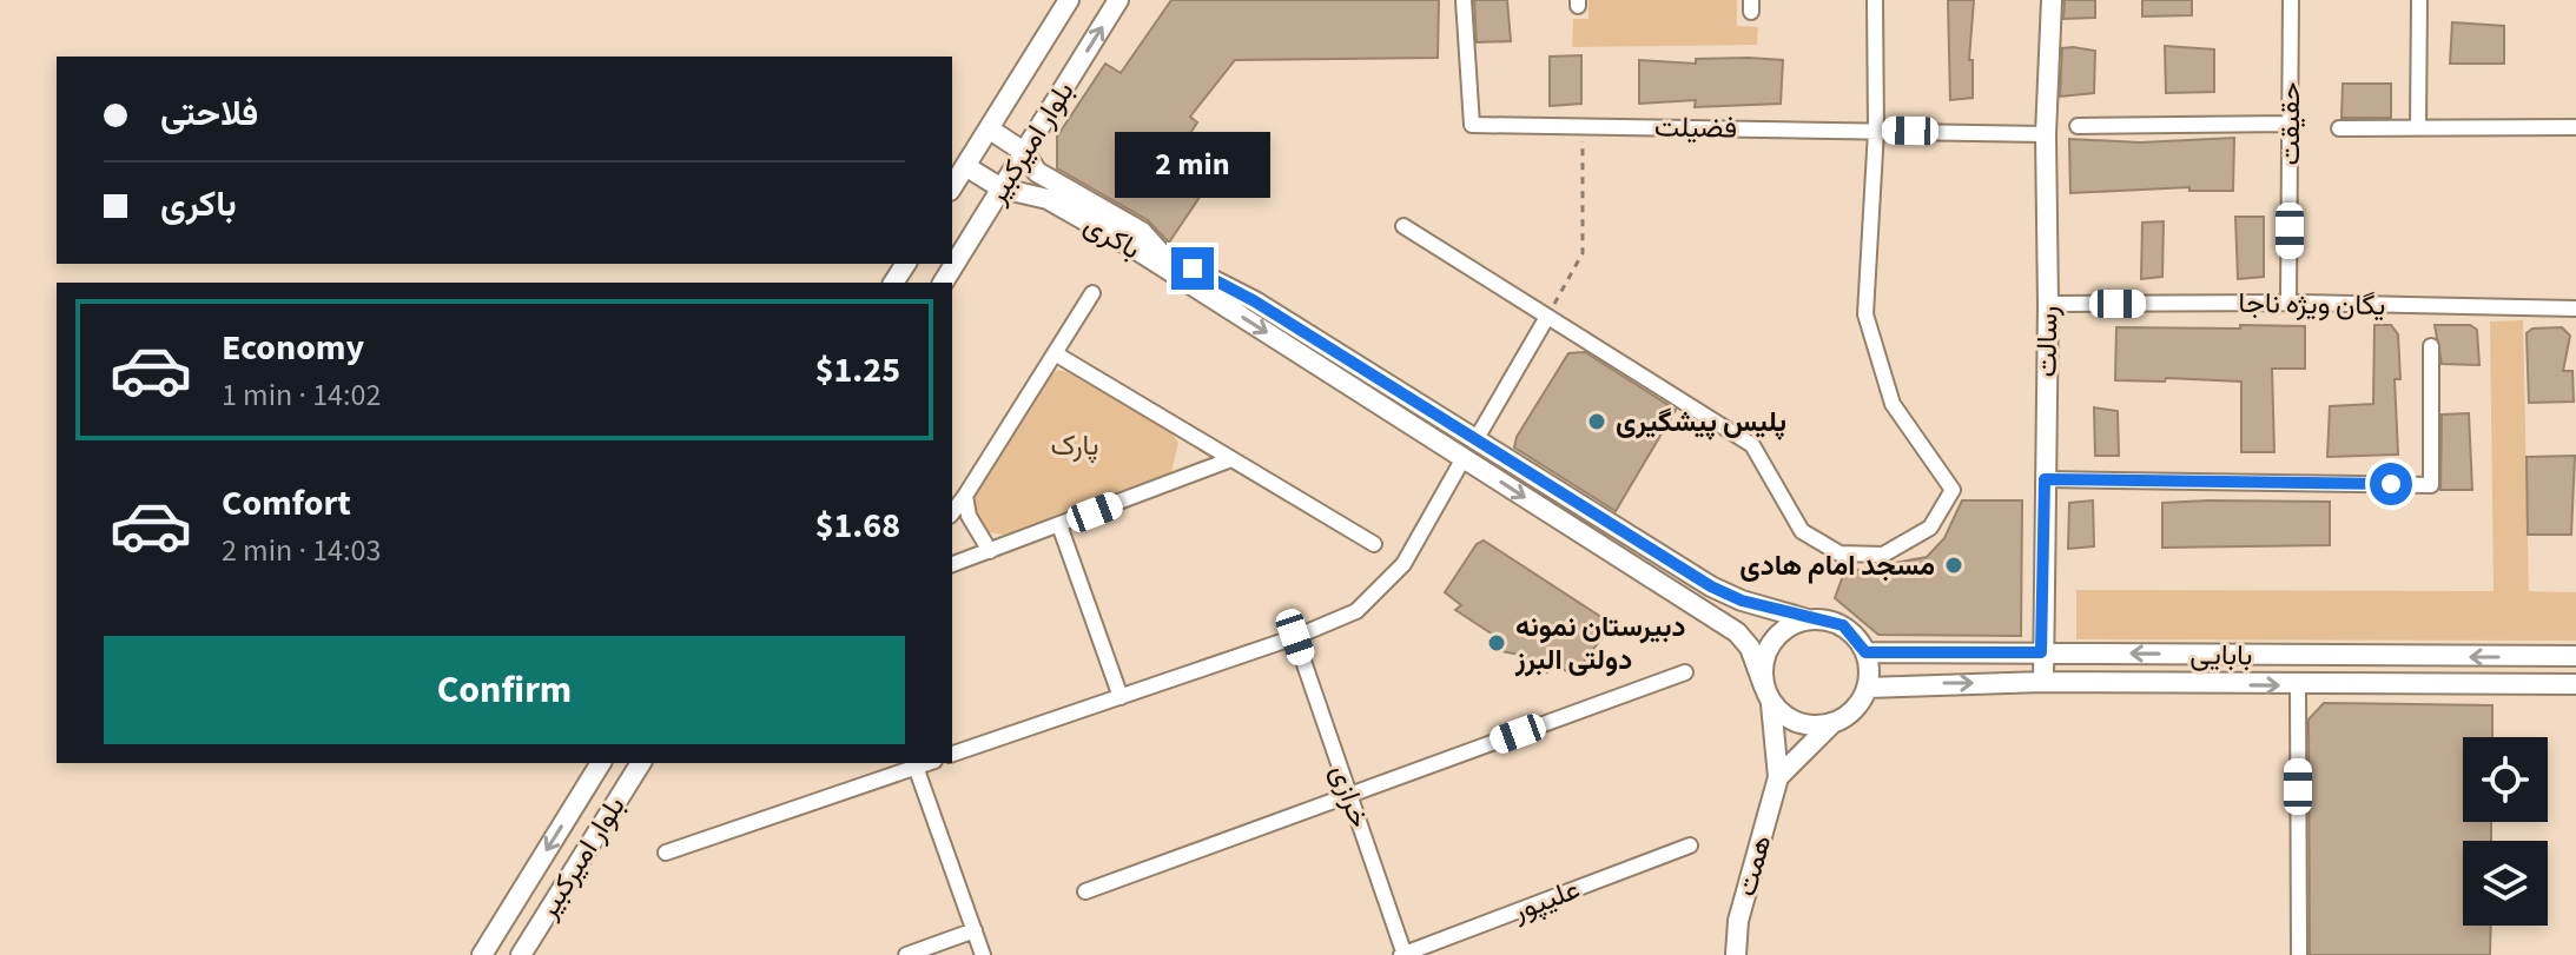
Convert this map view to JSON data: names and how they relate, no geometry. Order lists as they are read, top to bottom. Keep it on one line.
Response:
{"streets":{"street":["حقیقت","فضیلت","بلوار امیرکبیر","باکری","یگان ویژه ناجا","رسالت","بابایی","خرازی","همت","علیپور"]},"crossings":[["حقیقت","یگان ویژه ناجا"],["فضیلت","رسالت"],["بلوار امیرکبیر","باکری"],["باکری","بابایی"],["یگان ویژه ناجا","رسالت"],["رسالت","بابایی"],["خرازی","علیپور"]],"parks":["پارک"],"places":["پلیس پیشگیری","مسجد امام هادی","دبیرستان نمونه دولتی البرز"],"page":{"banner":["فلاحتی","باکری"],"bubble":"2 min","list":[{"name":"Economy","note":"1 min · 14:02","value":"$1.25"},{"name":"Comfort","note":"2 min · 14:03","value":"$1.68"}],"buttons":"Confirm"}}
